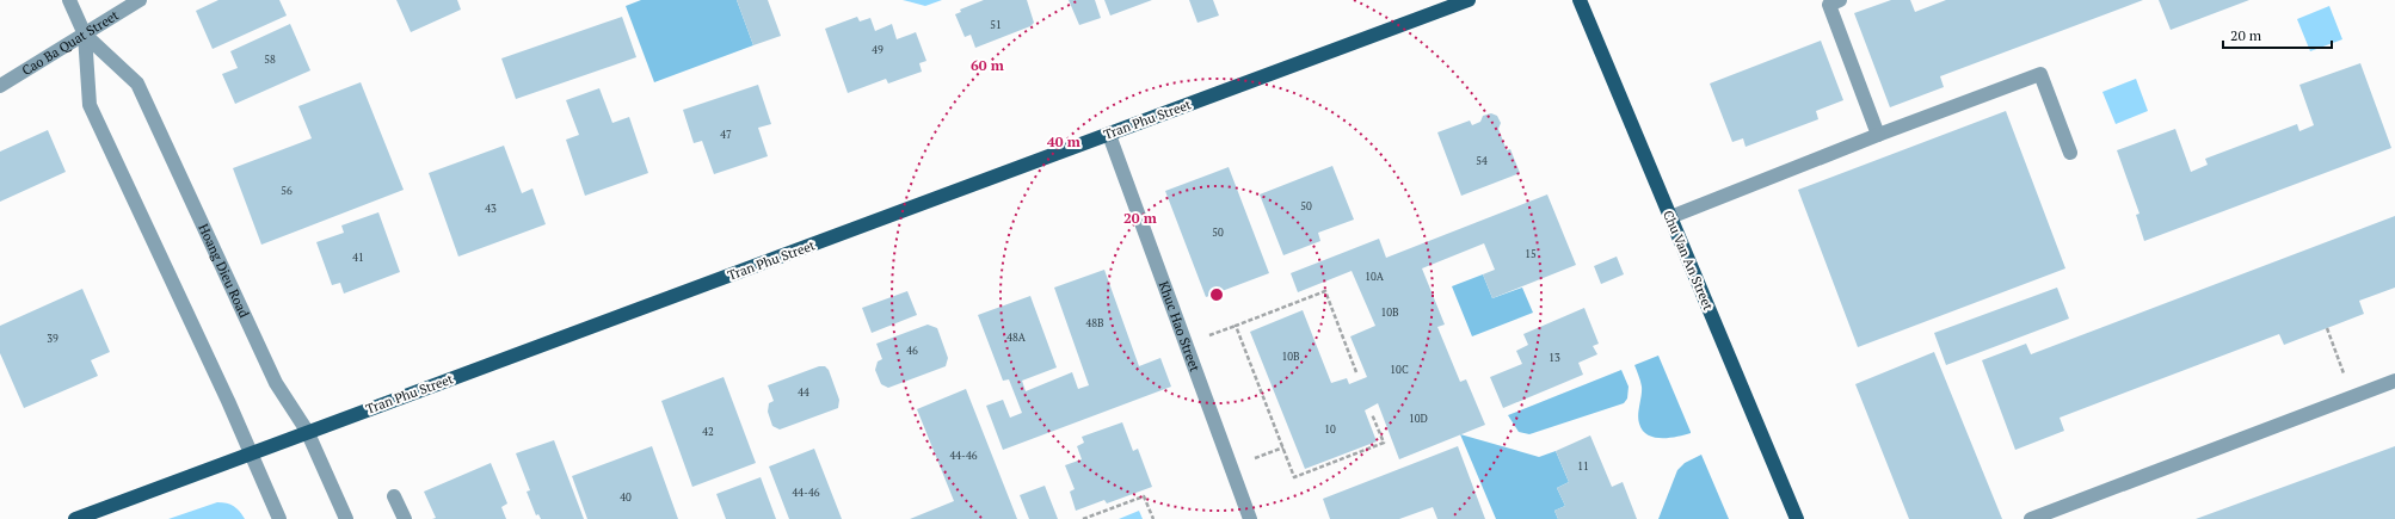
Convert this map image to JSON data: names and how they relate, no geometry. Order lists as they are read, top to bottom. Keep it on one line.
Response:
{"streets":{"main road":["Tran Phu Street","Chu Van An Street"],"street":["Cao Ba Quat Street","Hoang Dieu Road","Khuc Hao Street"]},"crossings":[["Cao Ba Quat Street","Hoang Dieu Road"],["Tran Phu Street","Hoang Dieu Road"],["Tran Phu Street","Khuc Hao Street"]],"house_numbers":["51","49","58","47","54","56","50","43","50","15","41","10A","10B","48B","48A","39","46","10B","13","10C","44","10D","10","42","44-46","11","44-46","40"],"scale_bar":"20 m","rings":["60 m","40 m","20 m"]}
